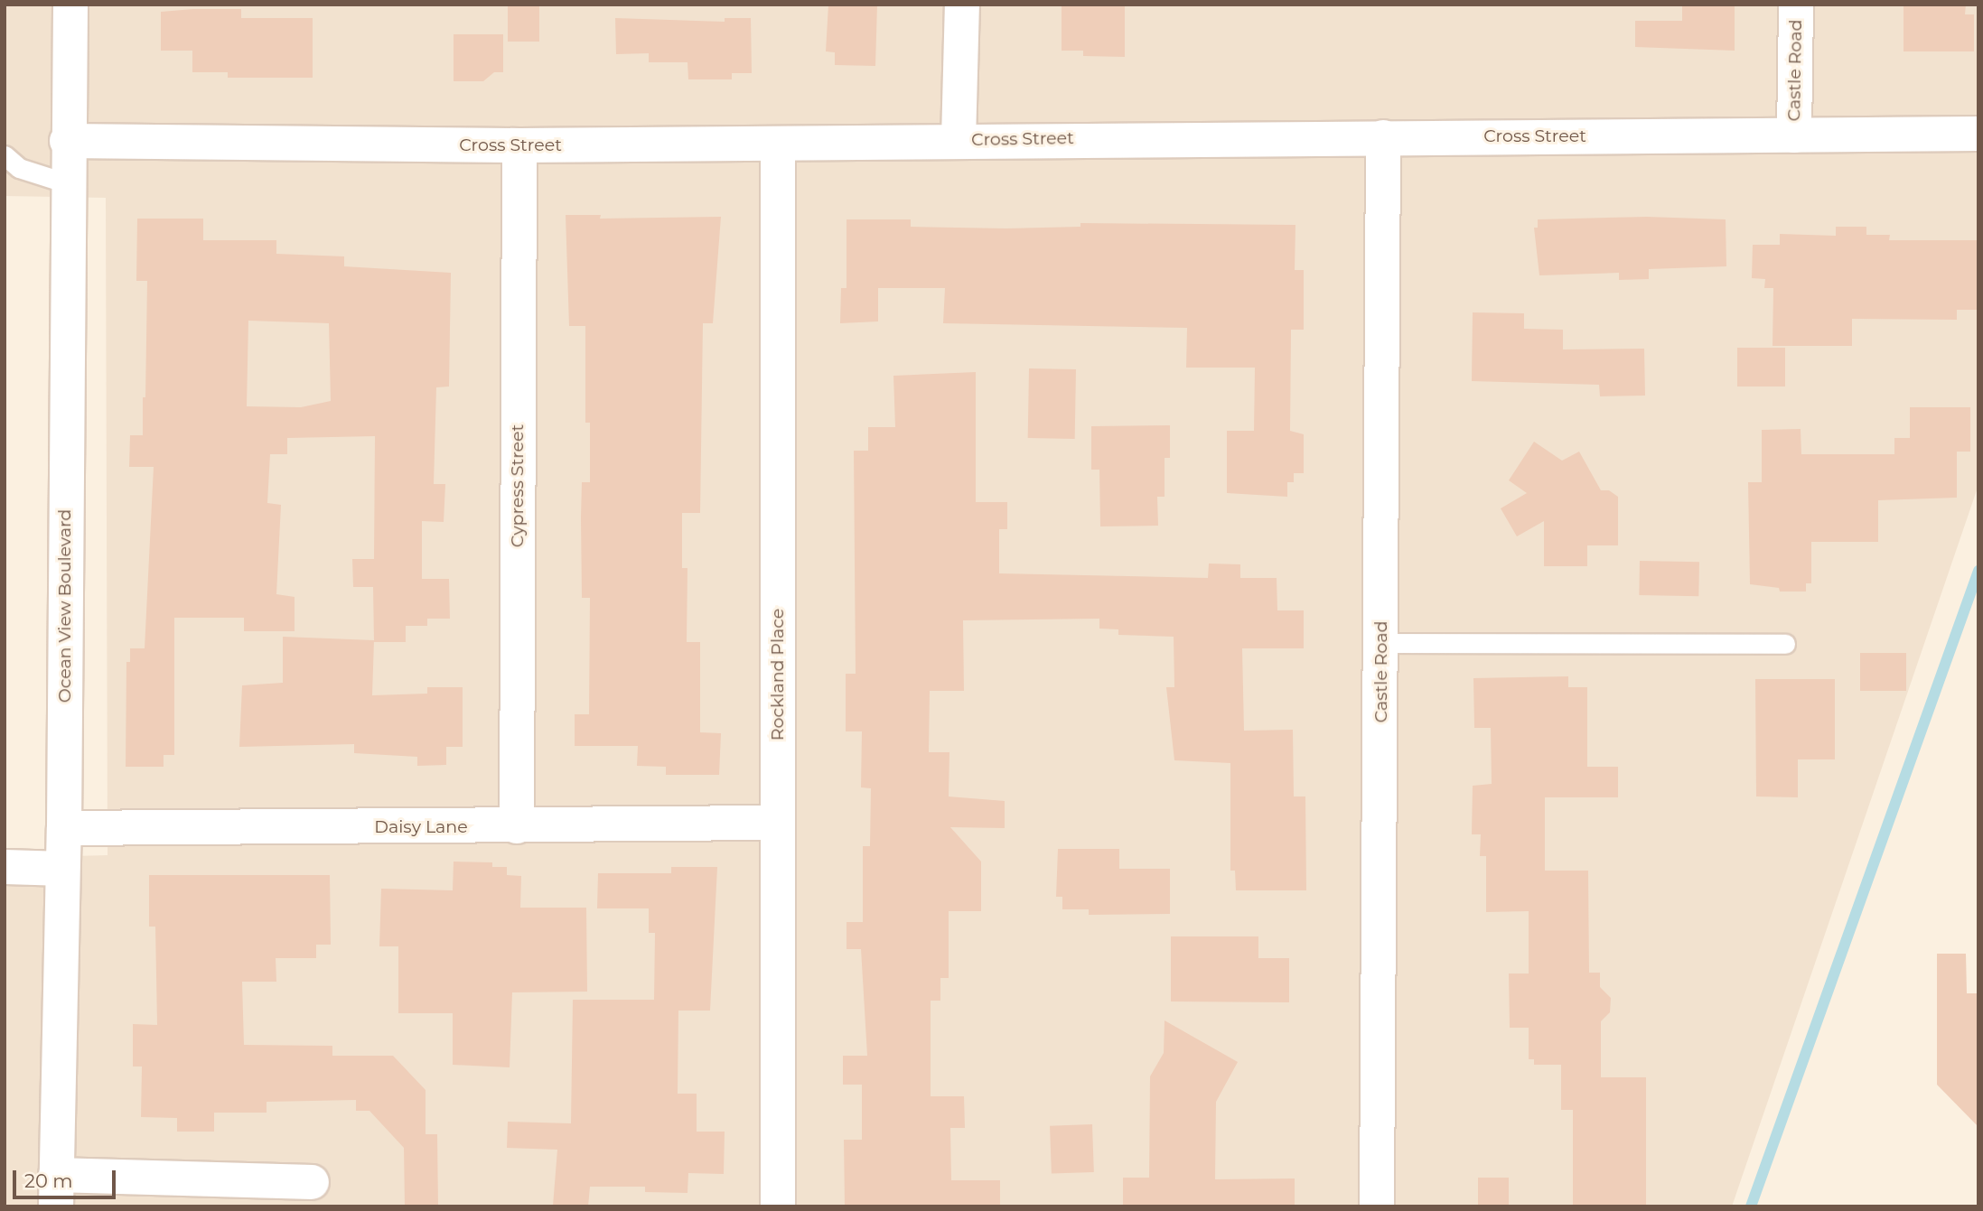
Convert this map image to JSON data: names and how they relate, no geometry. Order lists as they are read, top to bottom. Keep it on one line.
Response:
{"streets":{"street":["Castle Road","Cross Street","Cypress Street","Ocean View Boulevard","Rockland Place","Daisy Lane"]},"crossings":[["Castle Road","Cross Street"],["Cross Street","Cypress Street"],["Cross Street","Ocean View Boulevard"],["Cross Street","Rockland Place"],["Cypress Street","Daisy Lane"],["Ocean View Boulevard","Daisy Lane"],["Rockland Place","Daisy Lane"]],"scale_bar":"20 m"}
